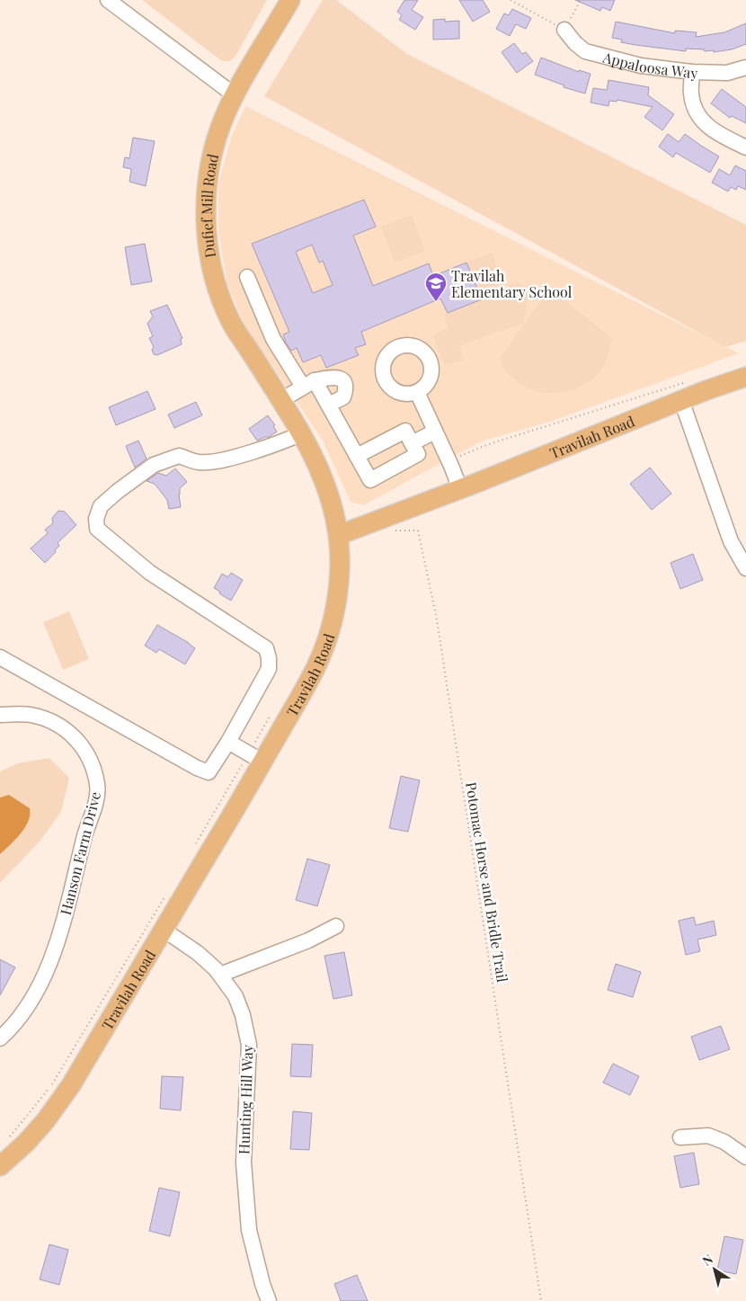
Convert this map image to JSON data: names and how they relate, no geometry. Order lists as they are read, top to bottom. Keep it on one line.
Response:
{"streets":{"main road":["Dufief Mill Road","Travilah Road"],"street":["Appaloosa Way","Hanson Farm Drive","Hunting Hill Way"],"path":["Potomac Horse and Bridle Trail"]},"crossings":[["Dufief Mill Road","Travilah Road"],["Travilah Road","Hunting Hill Way"]],"places":{"school or university":["Travilah Elementary School"]},"north":"top left"}
